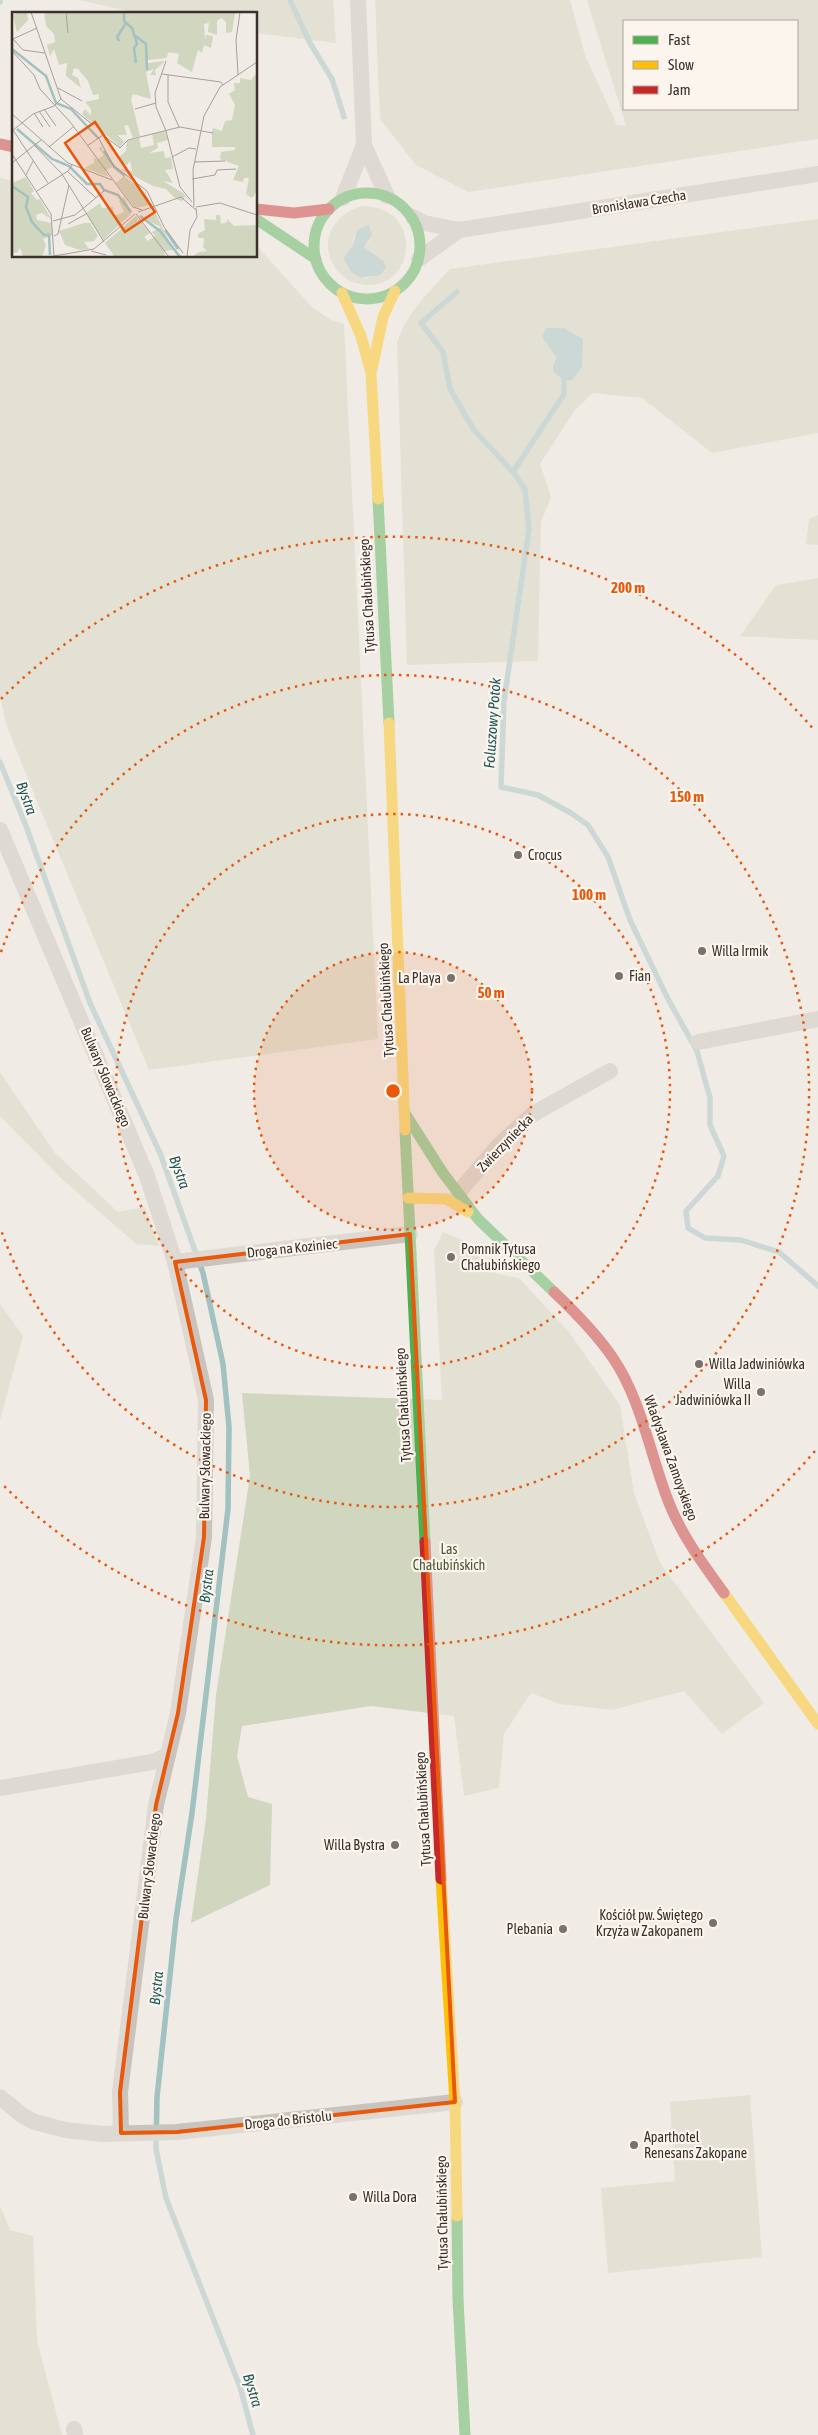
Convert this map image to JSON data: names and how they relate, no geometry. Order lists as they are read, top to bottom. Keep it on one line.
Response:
{"streets":{"street":["Bronisława Czecha","Tytusa Chałubińskiego","Bulwary Słowackiego","Zwierzyniecka","Droga na Koziniec","Władysława Zamoyskiego","Droga do Bristolu"]},"crossings":[["Bronisława Czecha","Tytusa Chałubińskiego"],["Tytusa Chałubińskiego","Droga na Koziniec"],["Tytusa Chałubińskiego","Władysława Zamoyskiego"],["Tytusa Chałubińskiego","Droga do Bristolu"],["Bulwary Słowackiego","Droga na Koziniec"],["Bulwary Słowackiego","Droga do Bristolu"],["Zwierzyniecka","Władysława Zamoyskiego"]],"water":["Foluszowy Potok","Bystra"],"parks":["Las Chałubińskich"],"places":["Crocus","Willa Irmik","Fian","La Playa","Pomnik Tytusa Chałubińskiego","Willa Jadwiniówka","Willa Jadwiniówka II","Willa Bystra","Kościół pw. Świętego Krzyża w Zakopanem","Plebania","Aparthotel Renesans Zakopane","Willa Dora"],"legend":["Fast","Slow","Jam"],"rings":["200 m","150 m","100 m","50 m"]}
